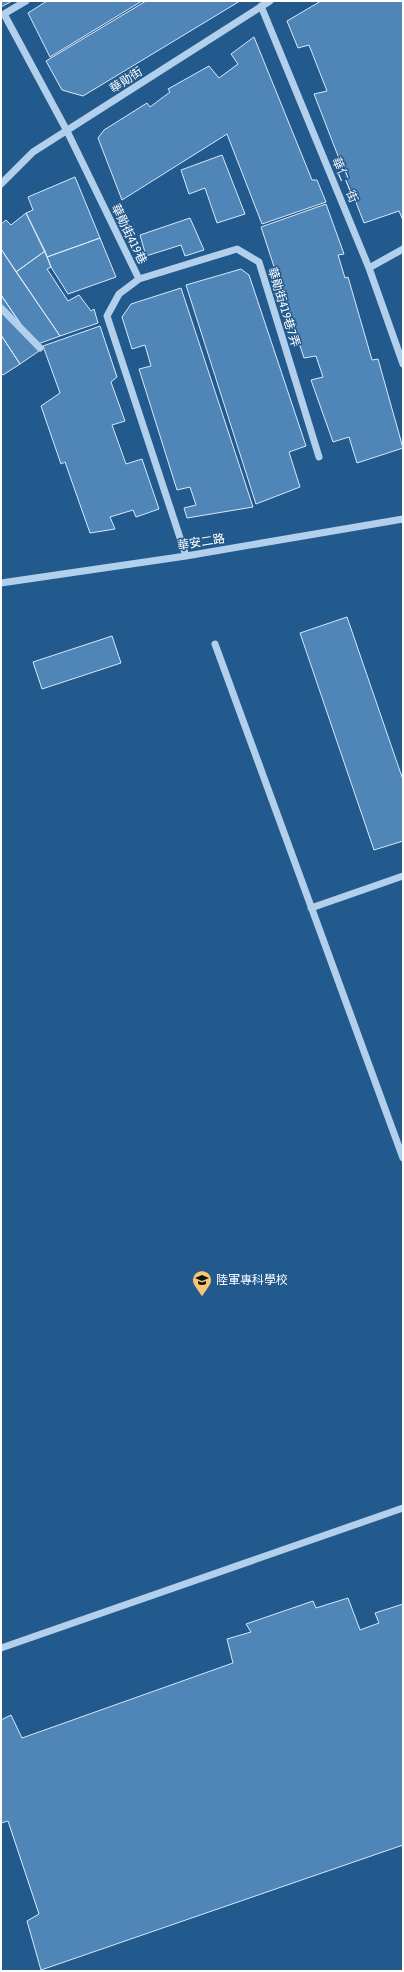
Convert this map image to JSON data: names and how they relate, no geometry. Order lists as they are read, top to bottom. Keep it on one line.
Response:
{"streets":{"street":["華勛街","華仁一街","華勛街419巷","華勛街419巷7弄","華安二路"]},"crossings":[["華勛街","華仁一街"],["華勛街","華勛街419巷"],["華勛街419巷","華勛街419巷7弄"],["華勛街419巷","華安二路"]],"places":{"school or university":["陸軍專科學校"]}}
